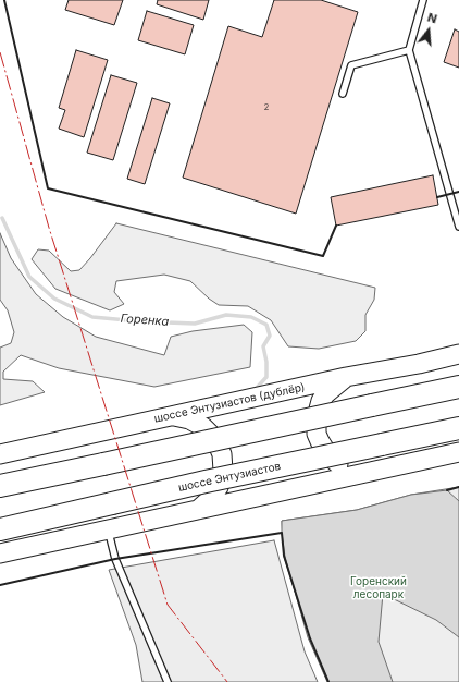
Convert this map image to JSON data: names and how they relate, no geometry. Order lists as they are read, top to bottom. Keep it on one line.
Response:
{"streets":{"highway":["шоссе Энтузиастов"],"main road":["шоссе Энтузиастов (дублёр)"]},"water":["Горенка"],"parks":["Горенский лесопарк"],"house_numbers":["2"],"north":"top"}
